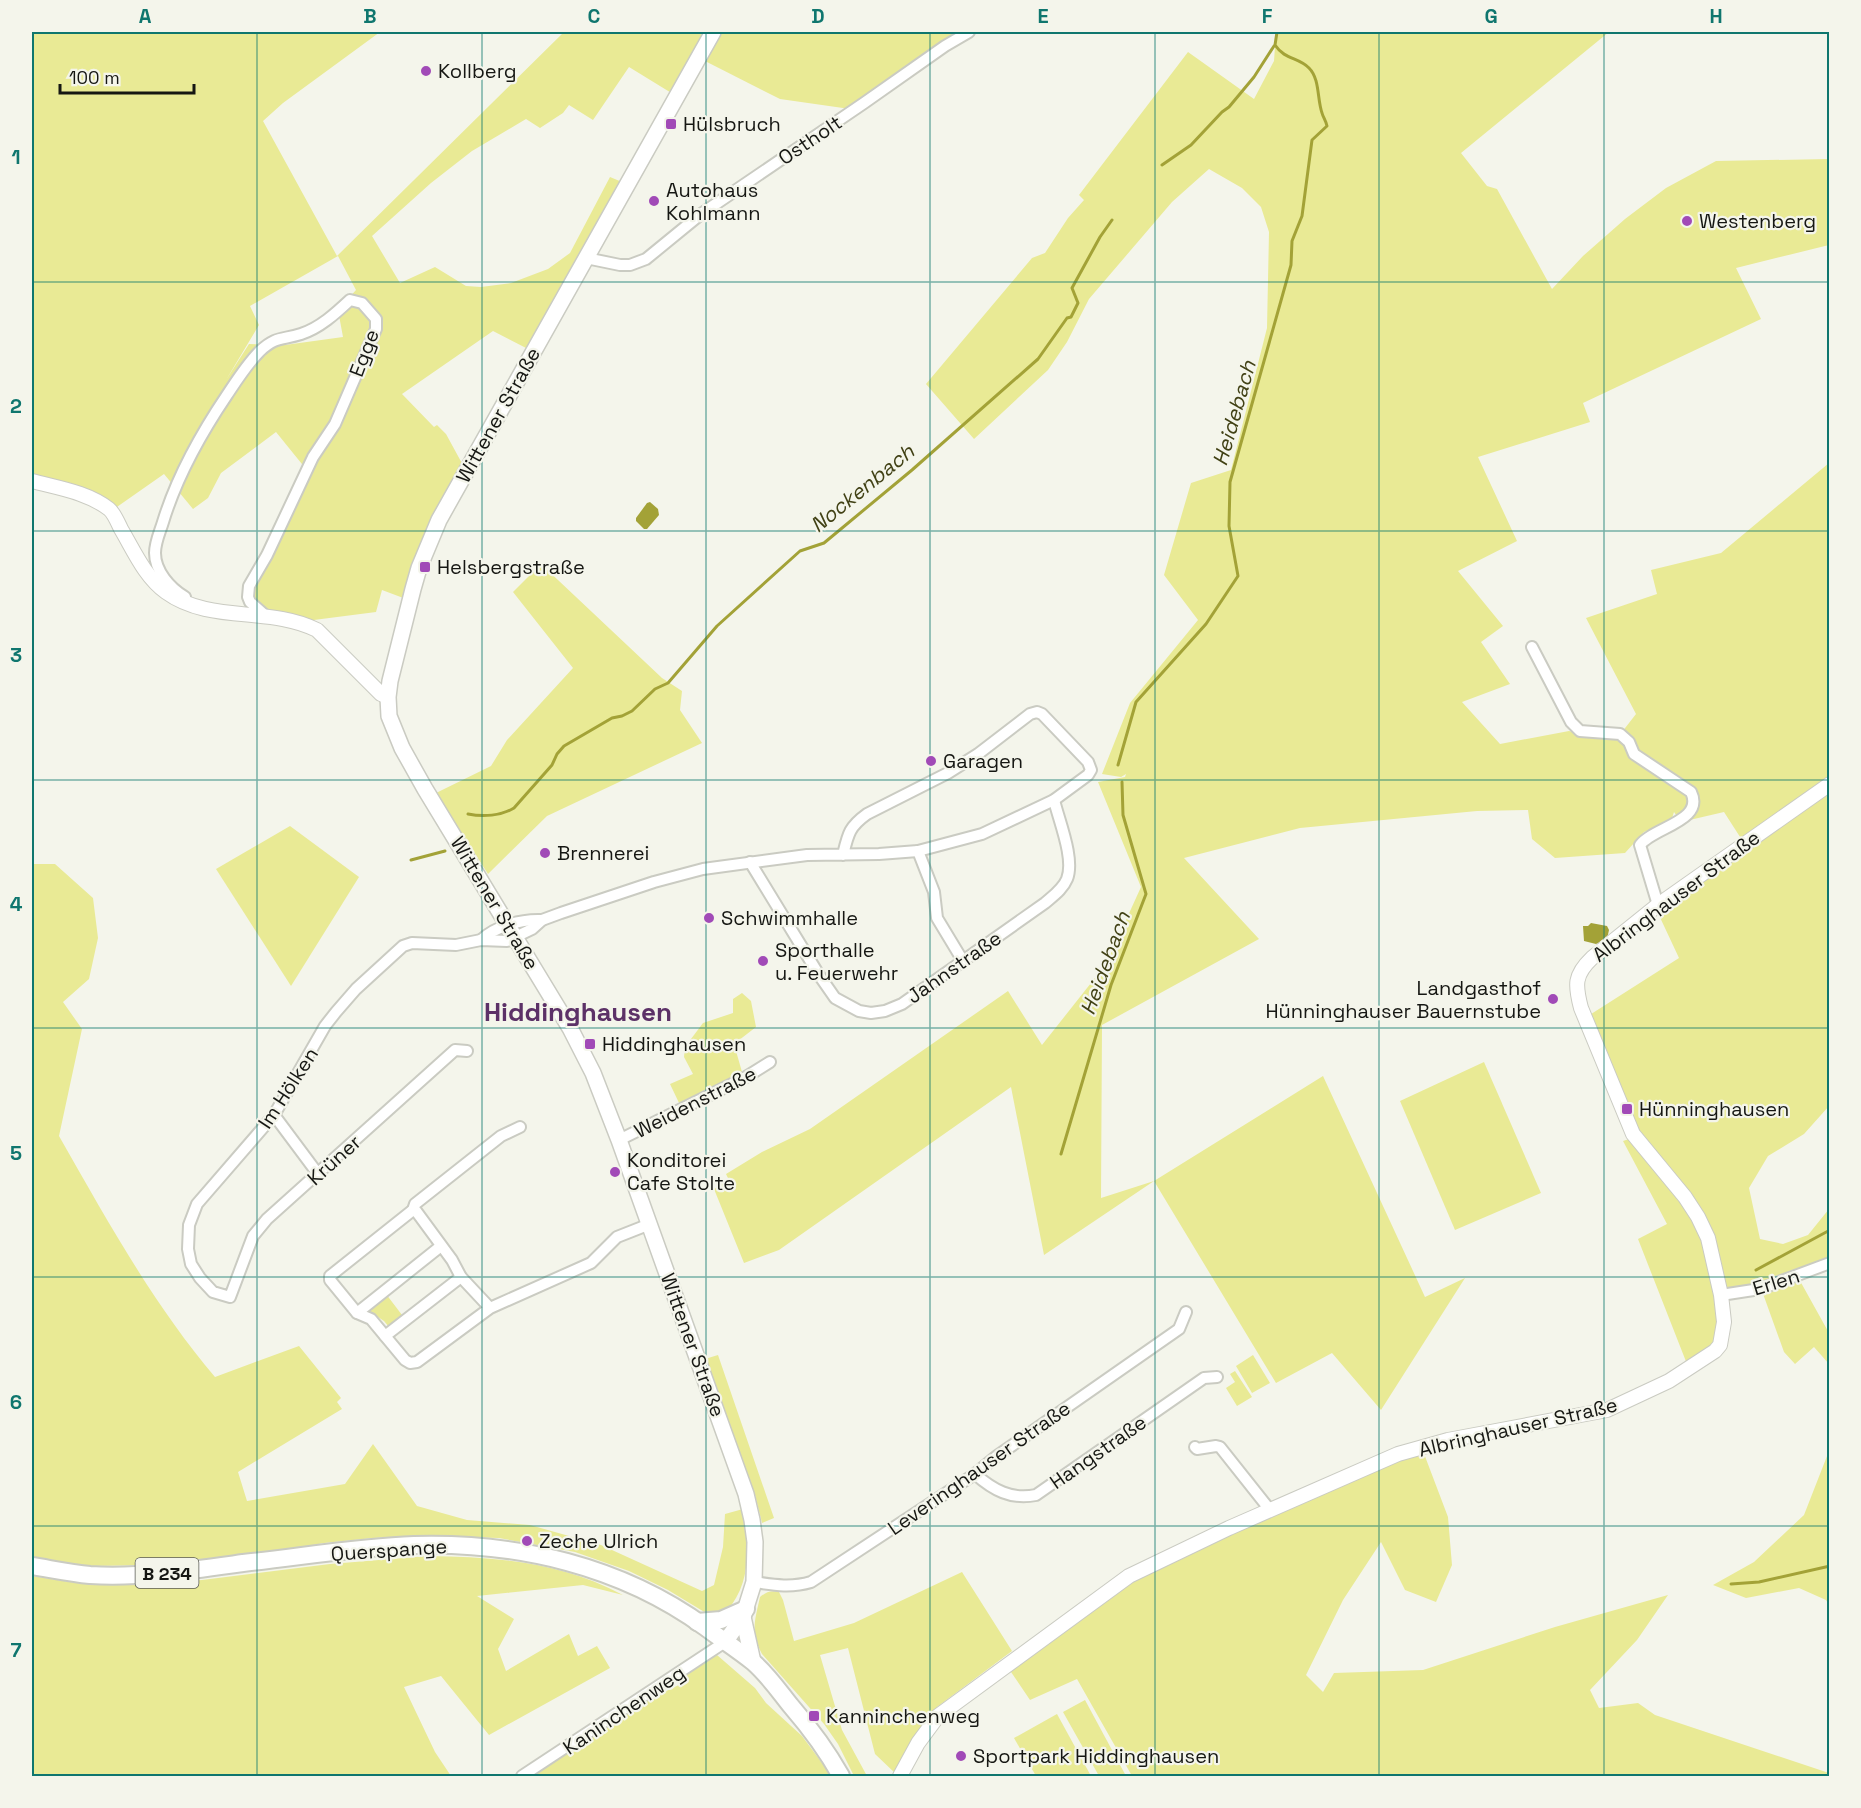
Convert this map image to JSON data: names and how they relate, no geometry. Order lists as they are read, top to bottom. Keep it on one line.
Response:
{"streets":{"main road":["Wittener Straße","Querspange","B 234"],"street":["Ostholt","Egge","Albringhauser Straße","Jahnstraße","Im Hölken","Weidenstraße","Krüner","Erlen","Hangstraße","Leveringhauser Straße","Kaninchenweg"]},"crossings":[["Ostholt","Wittener Straße"],["Wittener Straße","Im Hölken"],["Wittener Straße","Weidenstraße"],["Wittener Straße","Leveringhauser Straße"],["Wittener Straße","Querspange"],["Wittener Straße","B 234"],["Wittener Straße","Kaninchenweg"],["Albringhauser Straße","Erlen"],["Jahnstraße","Im Hölken"],["Im Hölken","Krüner"],["Hangstraße","Leveringhauser Straße"],["Querspange","B 234"],["Querspange","Kaninchenweg"],["B 234","Kaninchenweg"]],"districts":["Hiddinghausen"],"water":["Heidebach","Nockenbach"],"places":{"other":["Kollberg","Autohaus Kohlmann","Westenberg","Garagen","Brennerei","Schwimmhalle","Sporthalle u. Feuerwehr","Landgasthof Hünninghauser Bauernstube","Konditorei Cafe Stolte","Zeche Ulrich","Sportpark Hiddinghausen"],"transit":["Hülsbruch","Helsbergstraße","Hiddinghausen","Hünninghausen","Kanninchenweg"]},"scale_bar":"100 m","grid":{"columns":["A","B","C","D","E","F","G","H"],"rows":["1","2","3","4","5","6","7"]}}
